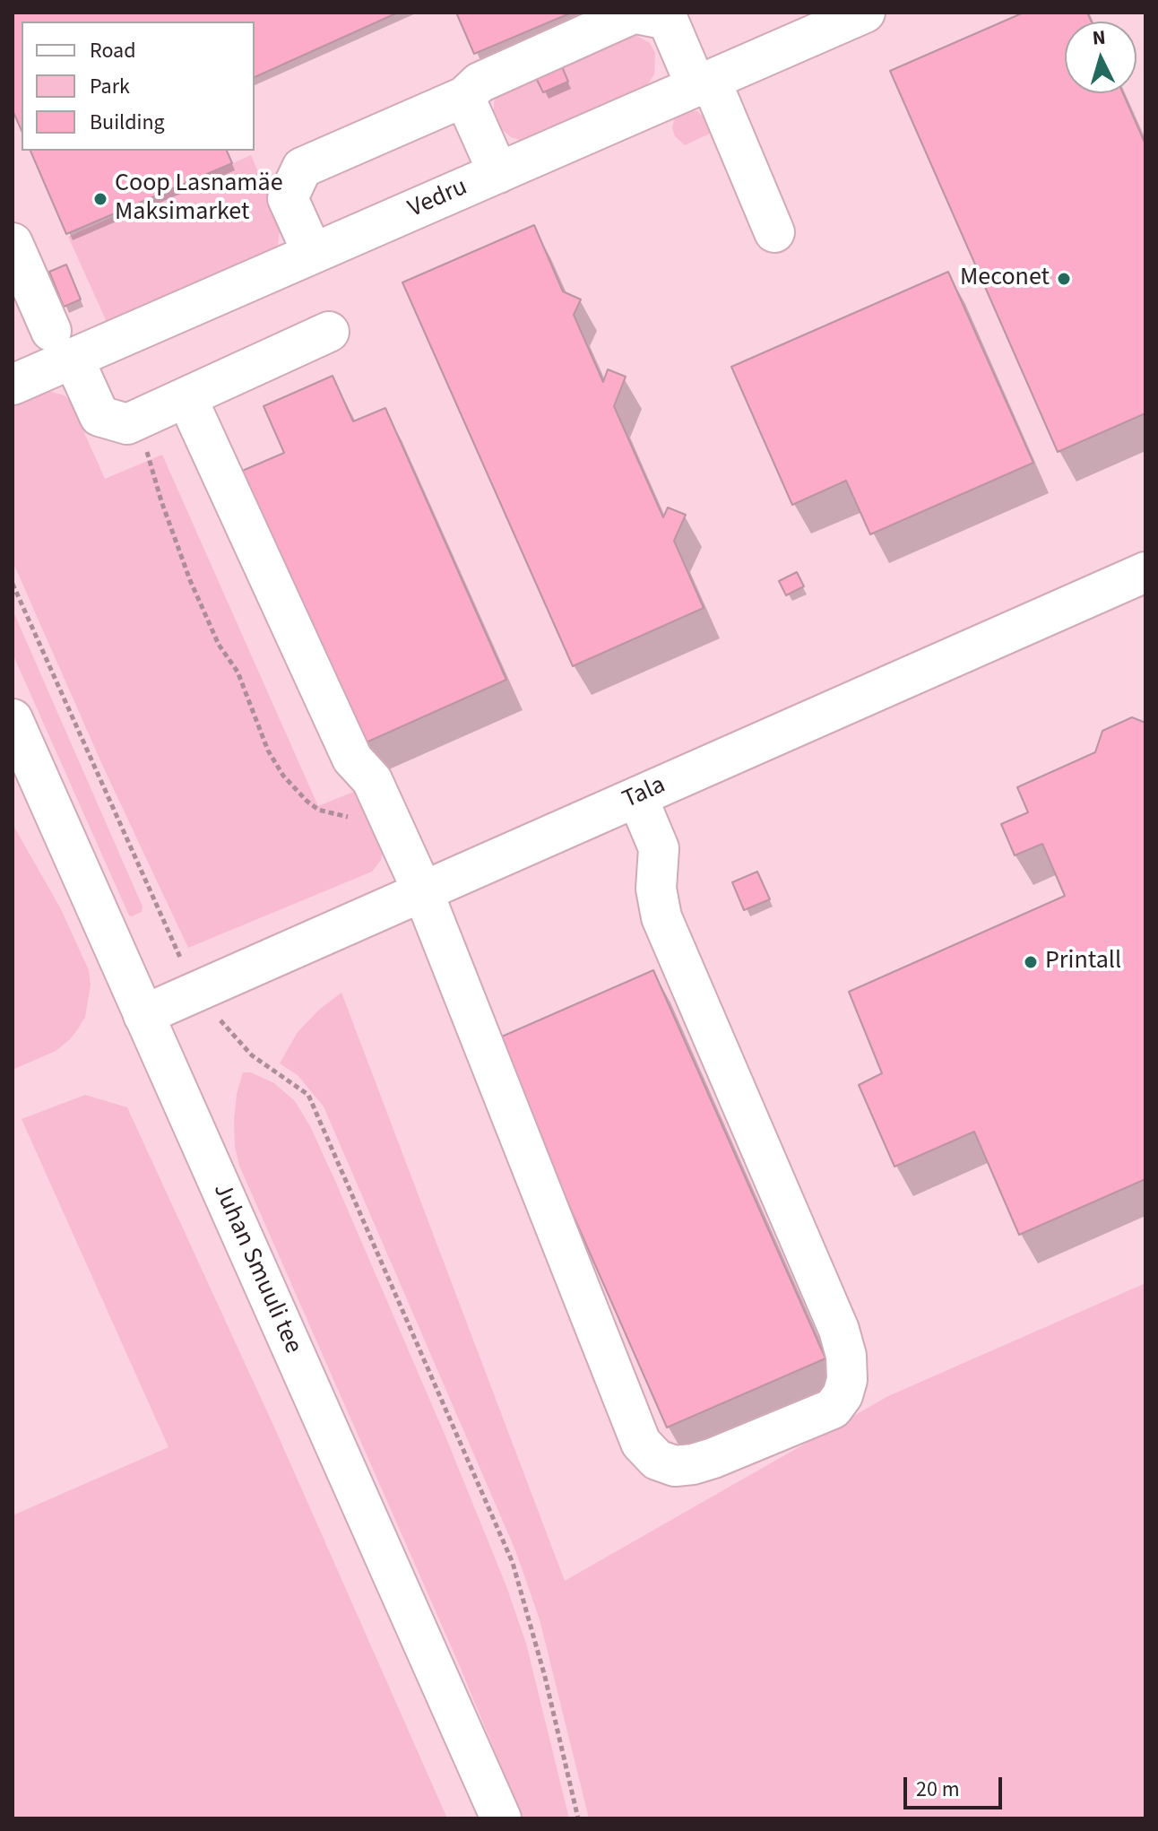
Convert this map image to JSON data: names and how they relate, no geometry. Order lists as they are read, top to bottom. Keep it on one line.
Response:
{"streets":{"street":["Vedru","Tala","Juhan Smuuli tee"]},"crossings":[["Tala","Juhan Smuuli tee"]],"places":["Coop Lasnamäe Maksimarket","Meconet","Printall"],"legend":["Road","Park","Building"],"scale_bar":"20 m","north":"top"}
